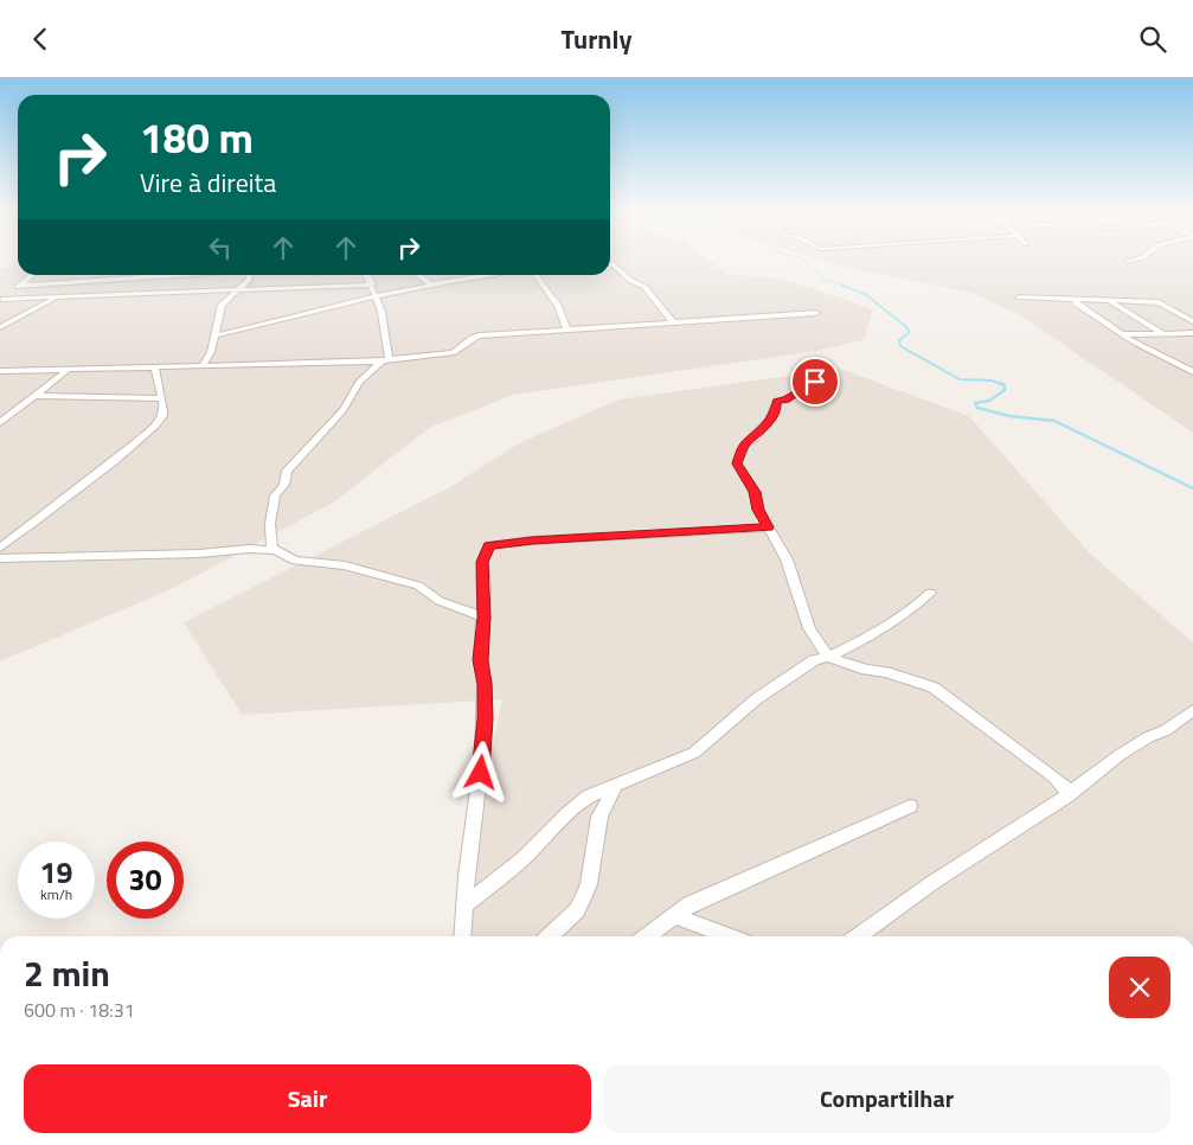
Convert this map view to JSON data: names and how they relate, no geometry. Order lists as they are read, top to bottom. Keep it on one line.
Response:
{"page":{"header":"Turnly","turn":["180 m","Vire à direita"],"speed":"19 km/h","limit":"30","heading":["2 min","600 m · 18:31"],"buttons":["Sair","Compartilhar"]}}
